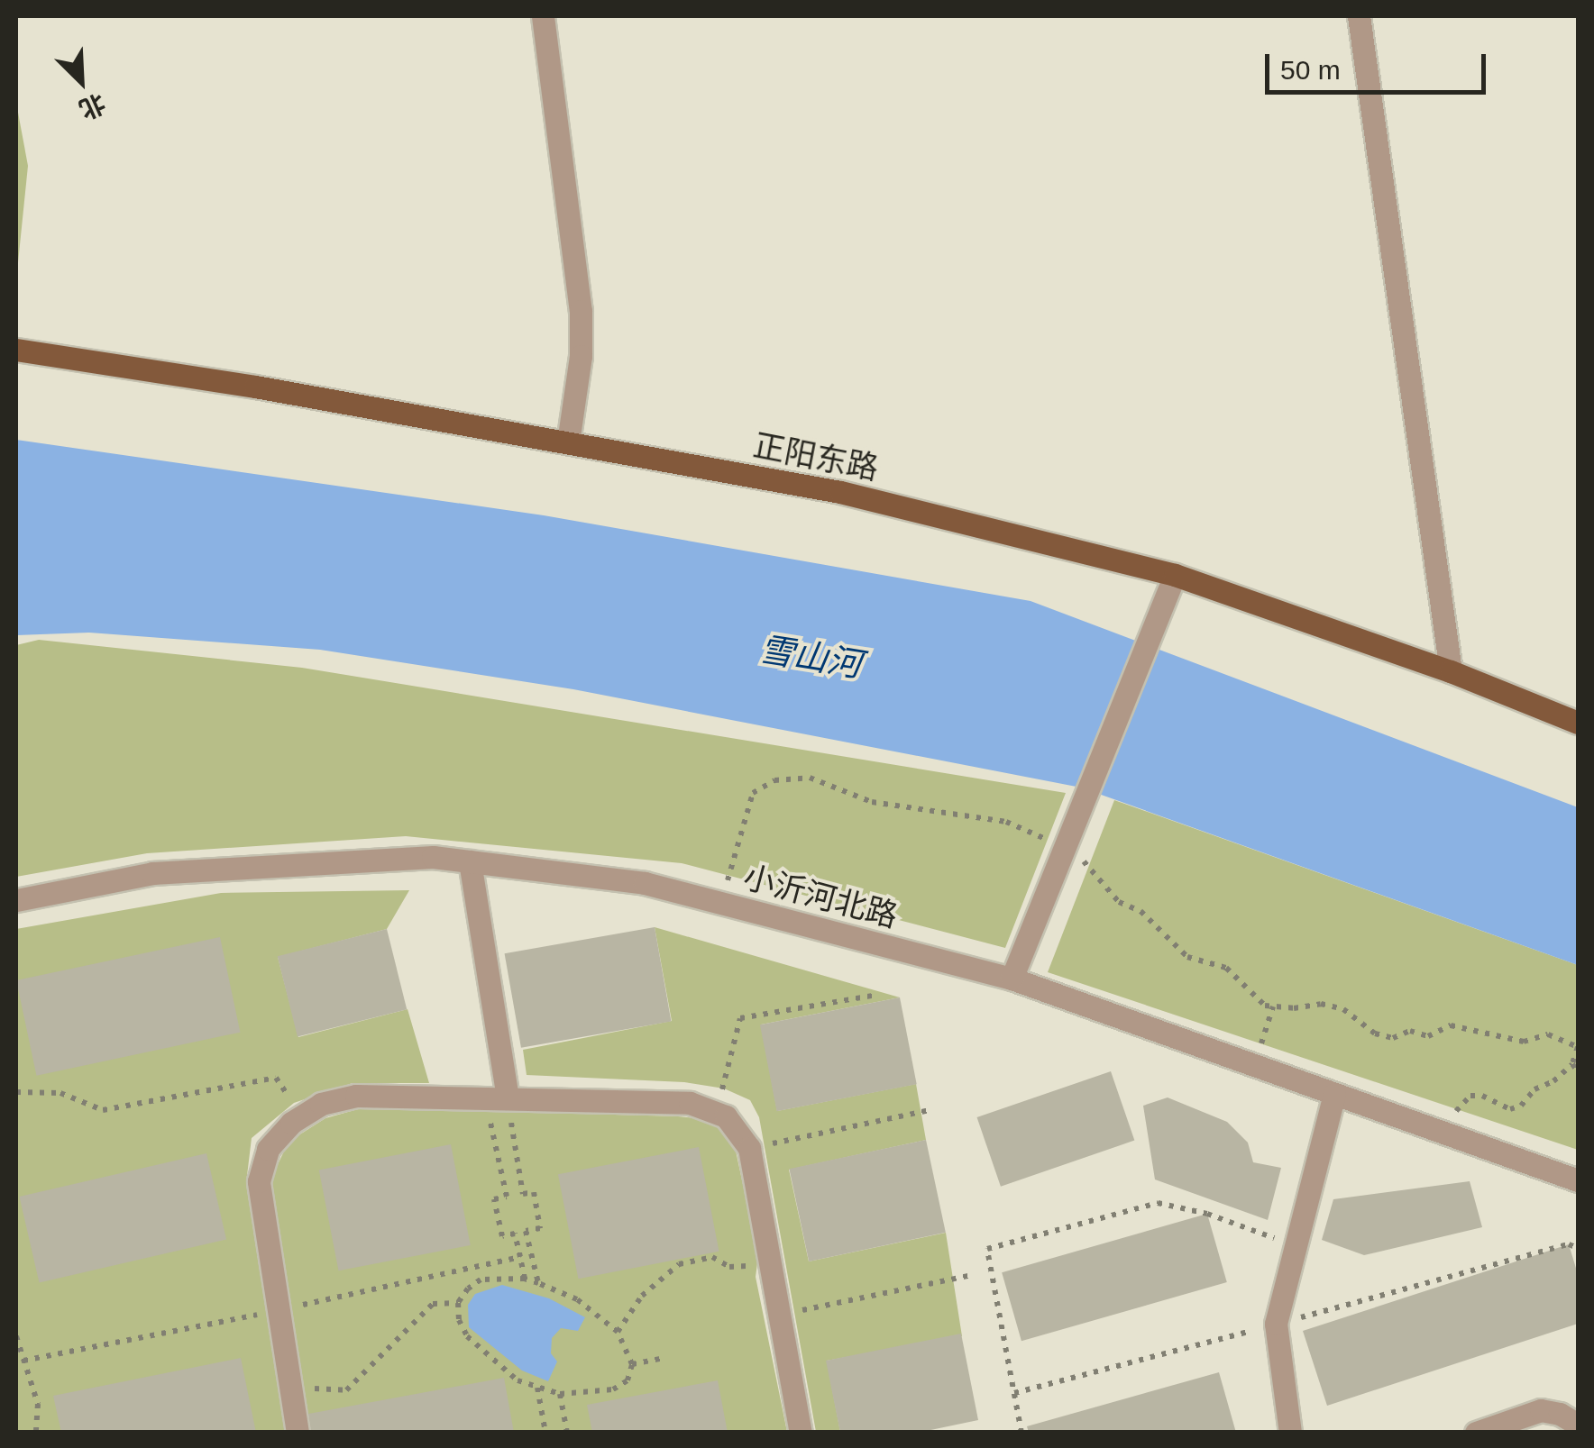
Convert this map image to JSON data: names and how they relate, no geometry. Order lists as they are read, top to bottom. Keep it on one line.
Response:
{"streets":{"main road":["正阳东路"],"street":["小沂河北路"]},"water":["雪山河"],"scale_bar":"50 m","north":"bottom right"}
